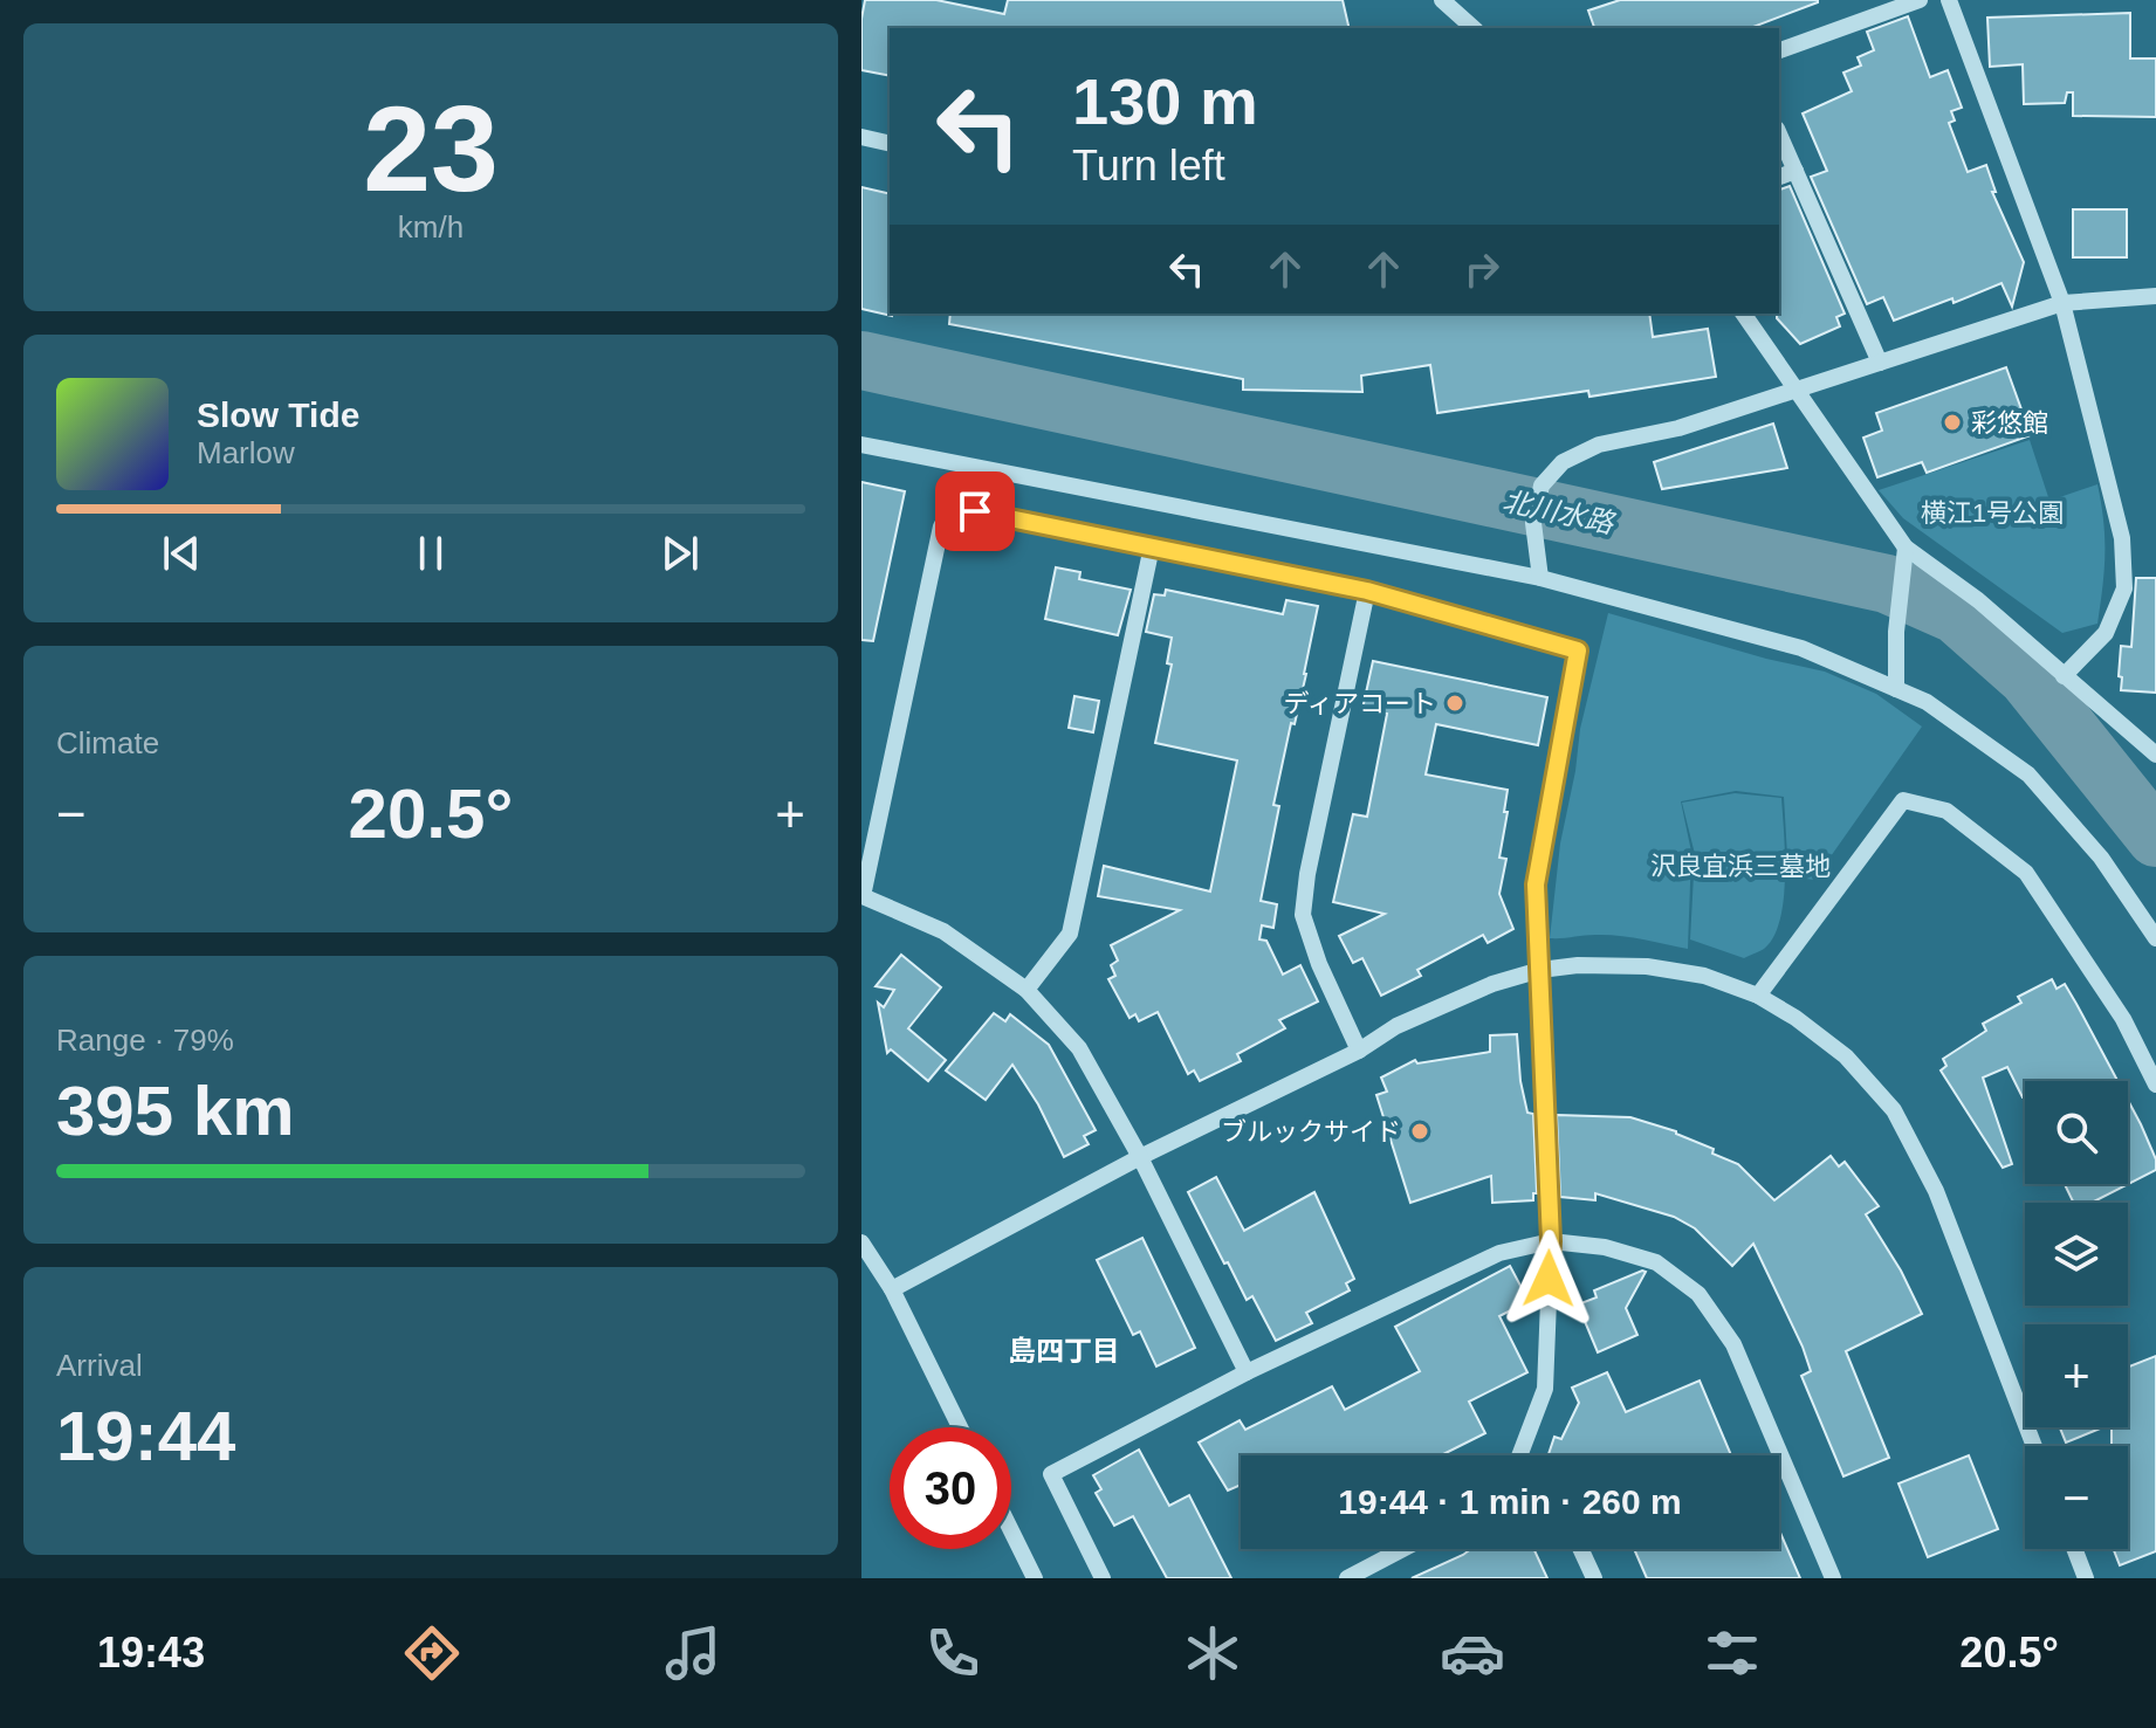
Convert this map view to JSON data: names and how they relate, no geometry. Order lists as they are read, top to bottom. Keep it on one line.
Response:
{"districts":["島四丁目"],"water":["北川水路"],"parks":["横江1号公園","沢良宜浜三墓地"],"places":["彩悠館","ディアコート","ブルックサイド"],"page":{"tile":[["23","km/h"],"Climate",["Range · 79%","395 km"],["Arrival","19:44"]],"turn":["130 m","Turn left"],"song":["Slow Tide","Marlow"],"heat":["−","20.5°","+"],"map_buttons":["+","−"],"limit":"30","trip":"19:44 · 1 min · 260 m","tabs":["19:43","20.5°"]}}
